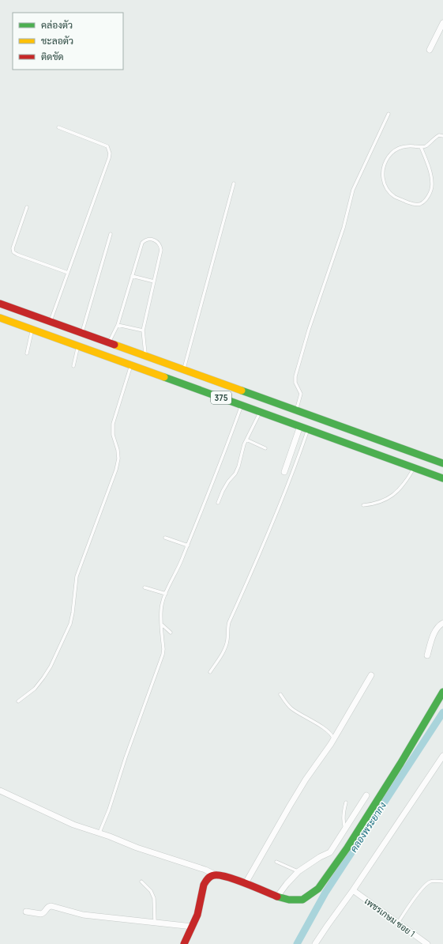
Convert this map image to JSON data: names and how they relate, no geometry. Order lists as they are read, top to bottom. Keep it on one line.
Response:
{"streets":{"main road":["375"],"street":["เพชรเกษม ซอย 1"]},"water":["คลองพระยากง"],"legend":["คล่องตัว","ชะลอตัว","ติดขัด"]}
